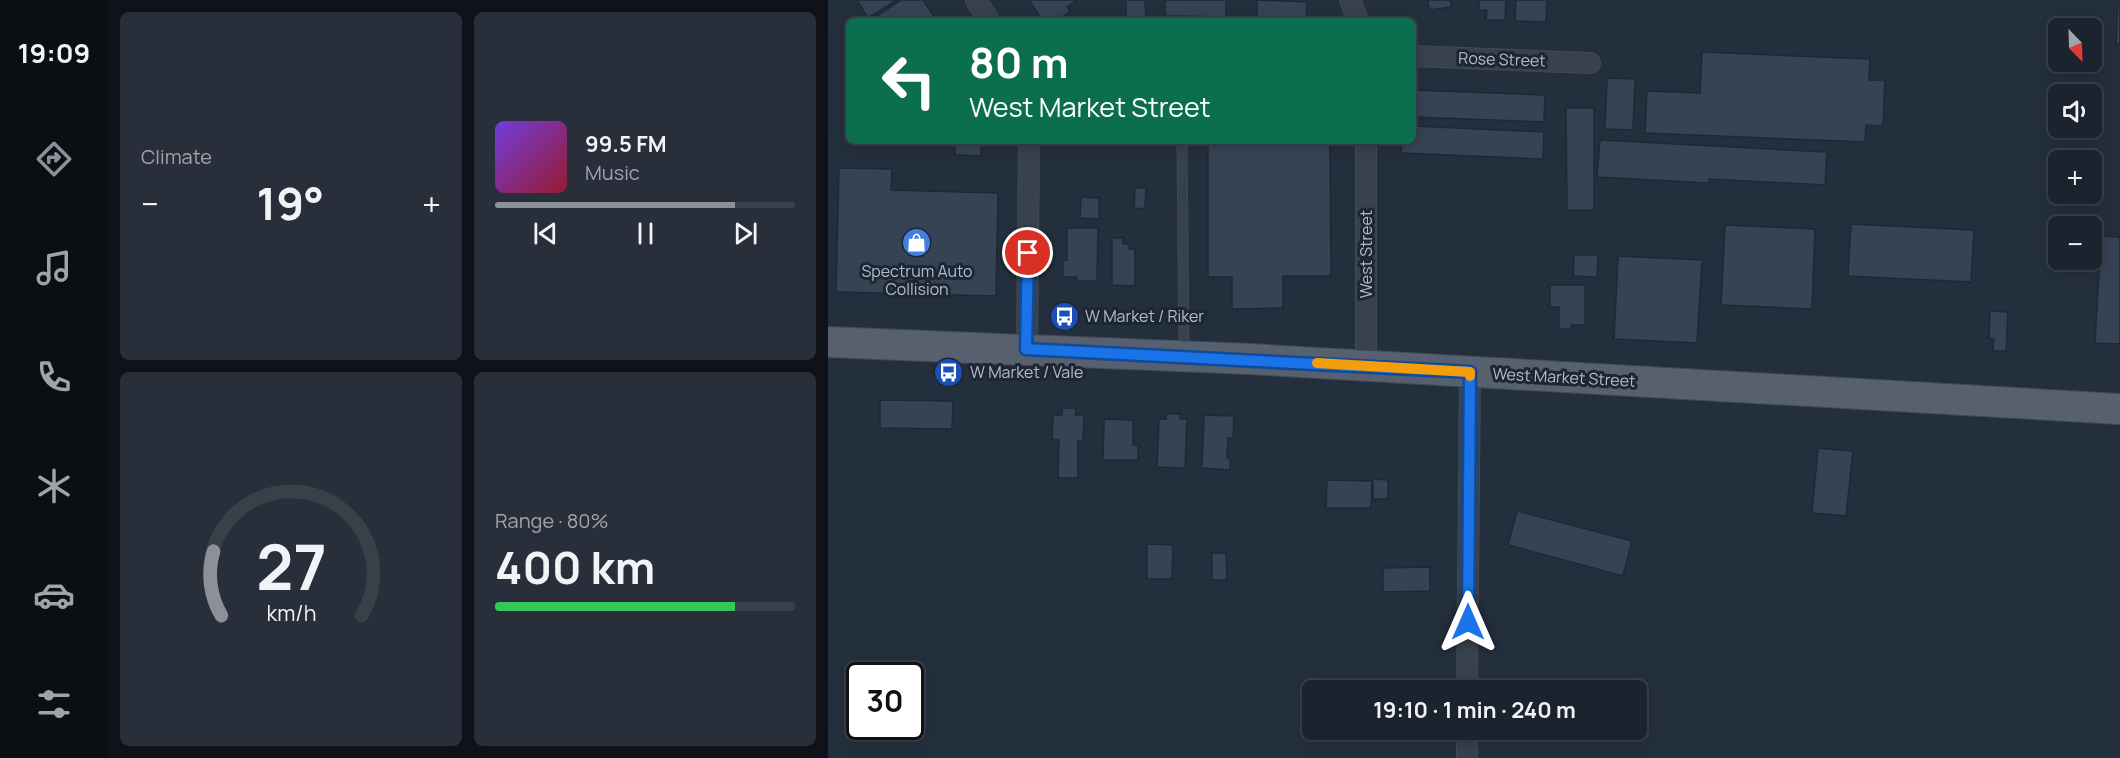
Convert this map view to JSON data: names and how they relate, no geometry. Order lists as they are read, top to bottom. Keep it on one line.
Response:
{"streets":{"main road":["West Market Street"],"street":["Rose Street","West Street"]},"crossings":[["West Street","West Market Street"]],"places":{"shop":["Spectrum Auto Collision"],"bus stop":["W Market / Riker","W Market / Vale"]},"north":"bottom right","page":{"tabs":"19:09","tile":["Climate",["Range · 80%","400 km"]],"map_buttons":["+","−"],"turn":["80 m","West Market Street"],"song":["99.5 FM","Music"],"heat":["−","19°","+"],"limit":"30","trip":"19:10 · 1 min · 240 m","gauge":["27","km/h"]}}
